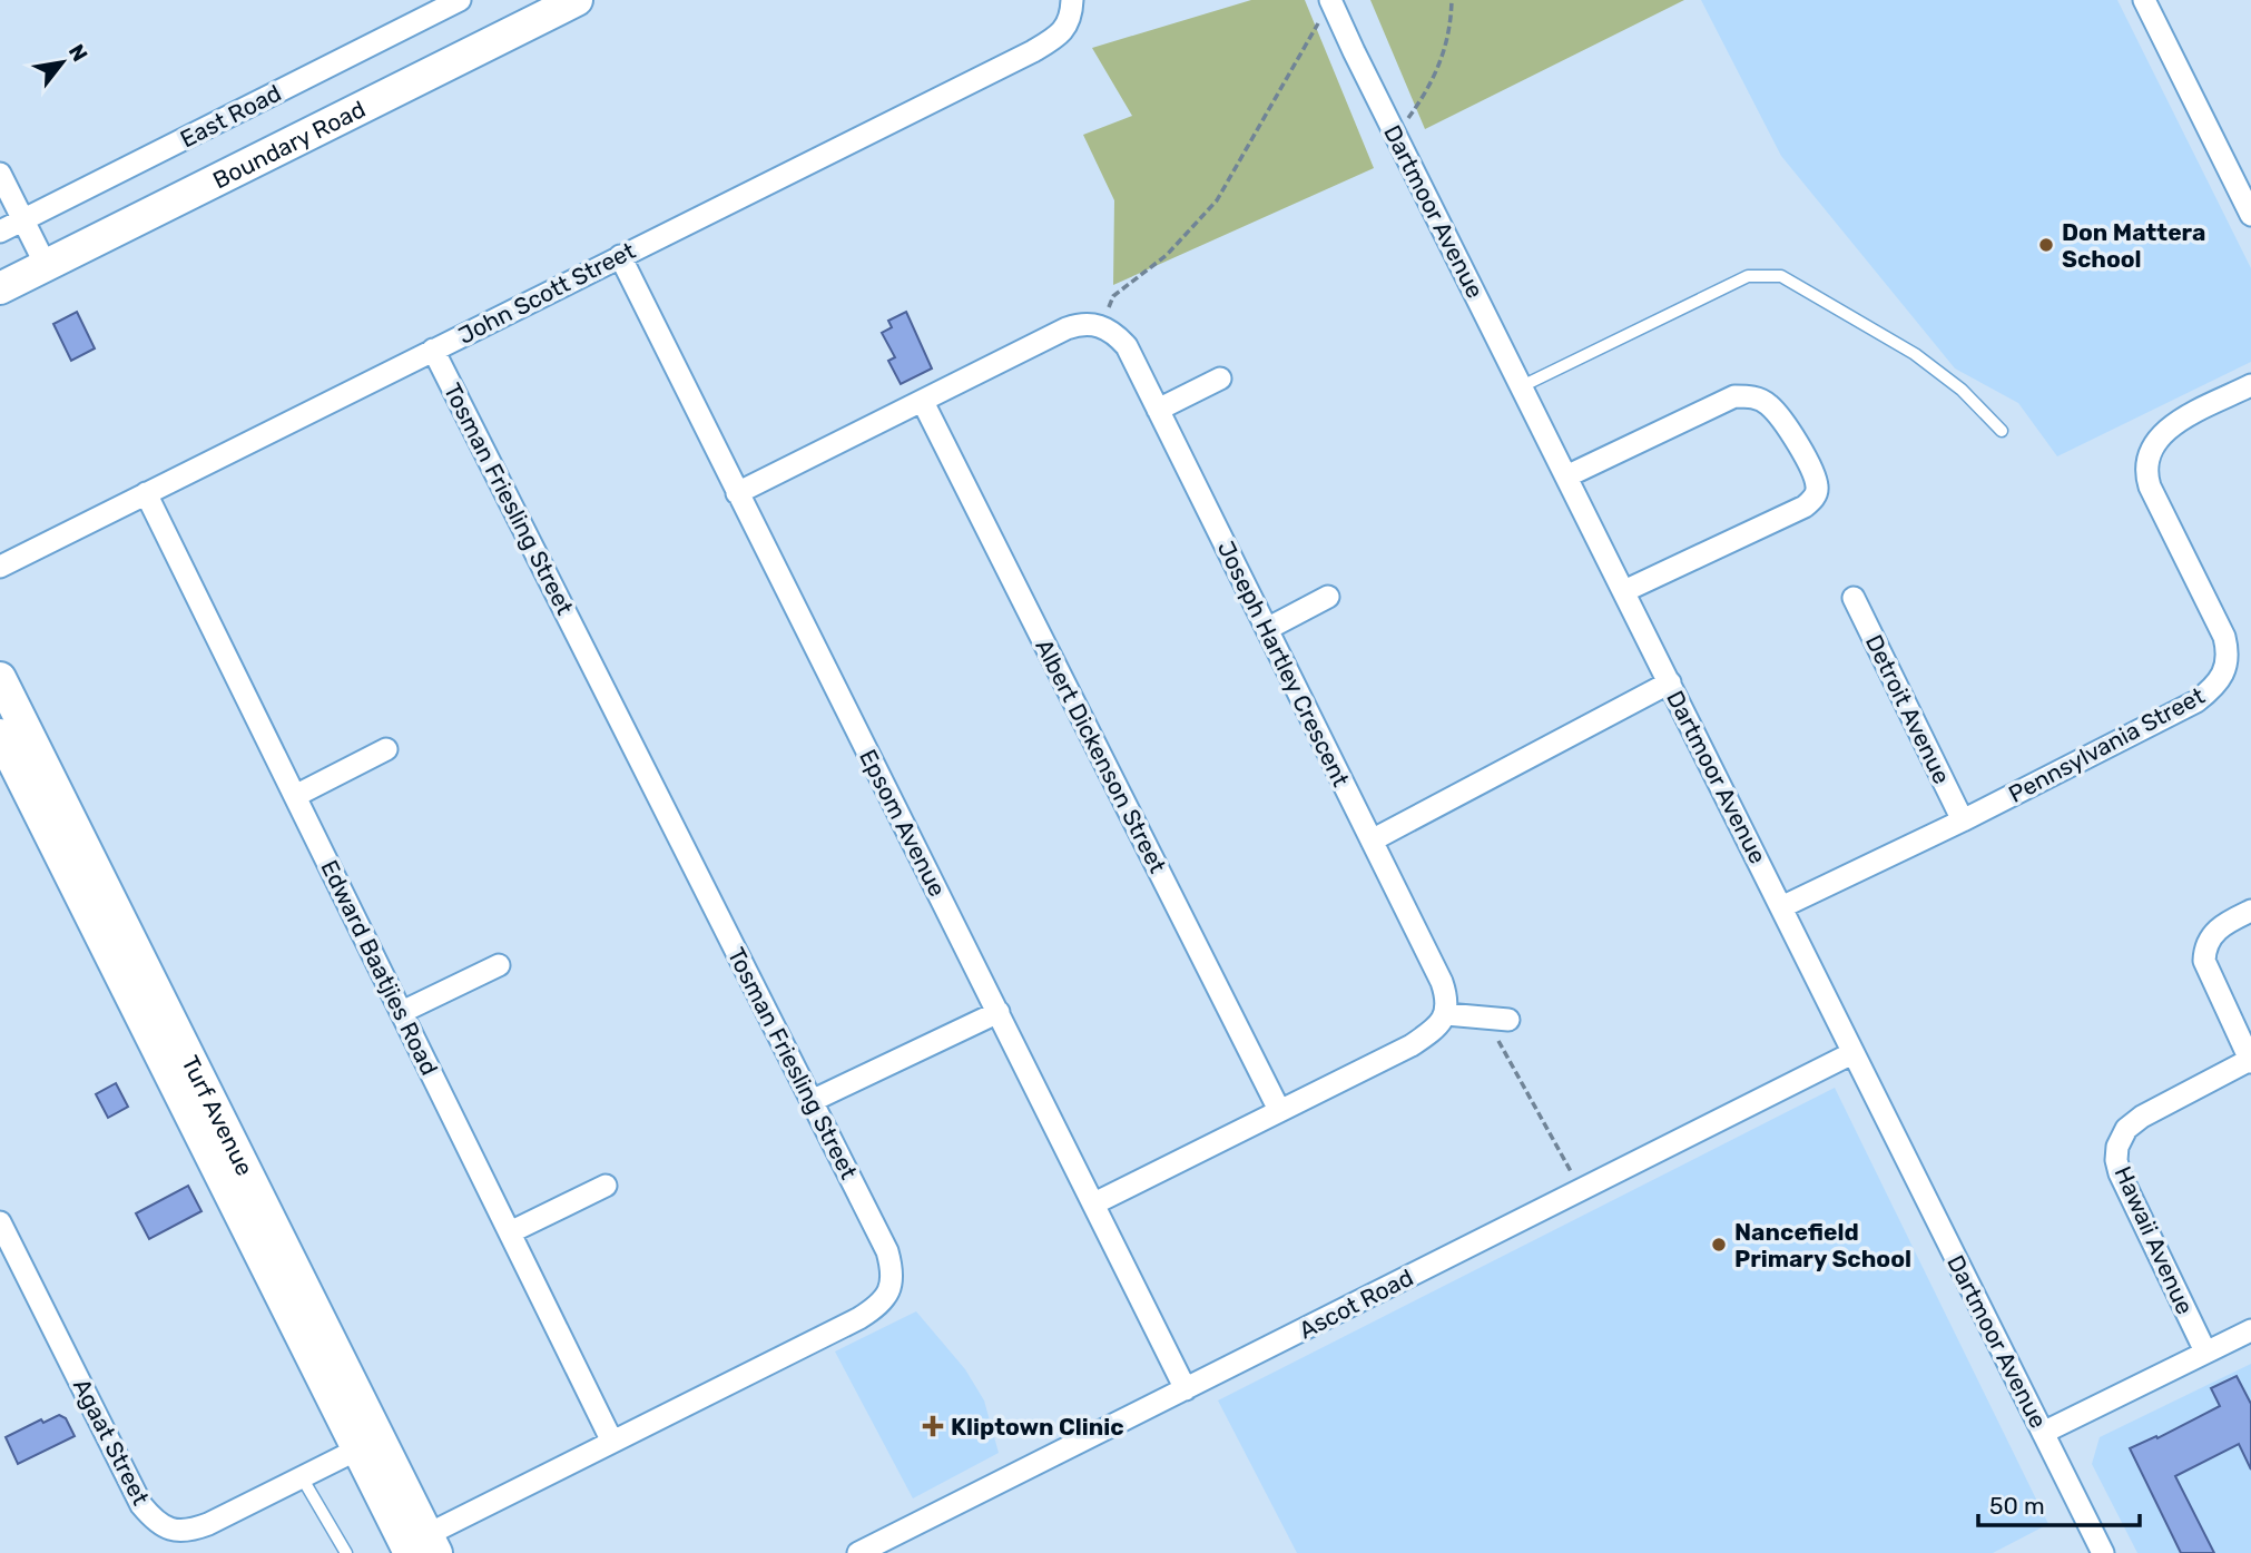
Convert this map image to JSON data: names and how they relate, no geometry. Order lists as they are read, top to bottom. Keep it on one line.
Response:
{"streets":{"main road":["Boundary Road","Turf Avenue"],"street":["East Road","Dartmoor Avenue","John Scott Street","Tosman Friesling Street","Joseph Hartley Crescent","Detroit Avenue","Pennsylvania Street","Albert Dickenson Street","Epsom Avenue","Edward Baatjies Road","Hawaii Avenue","Ascot Road","Agaat Street"]},"crossings":[["Dartmoor Avenue","Pennsylvania Street"],["Dartmoor Avenue","Ascot Road"],["John Scott Street","Tosman Friesling Street"],["John Scott Street","Epsom Avenue"],["John Scott Street","Edward Baatjies Road"],["Tosman Friesling Street","Edward Baatjies Road"],["Tosman Friesling Street","Turf Avenue"],["Detroit Avenue","Pennsylvania Street"],["Epsom Avenue","Ascot Road"],["Turf Avenue","Agaat Street"]],"places":{"other":["Don Mattera School","Nancefield Primary School"],"health":["Kliptown Clinic"]},"scale_bar":"50 m","north":"top right"}
